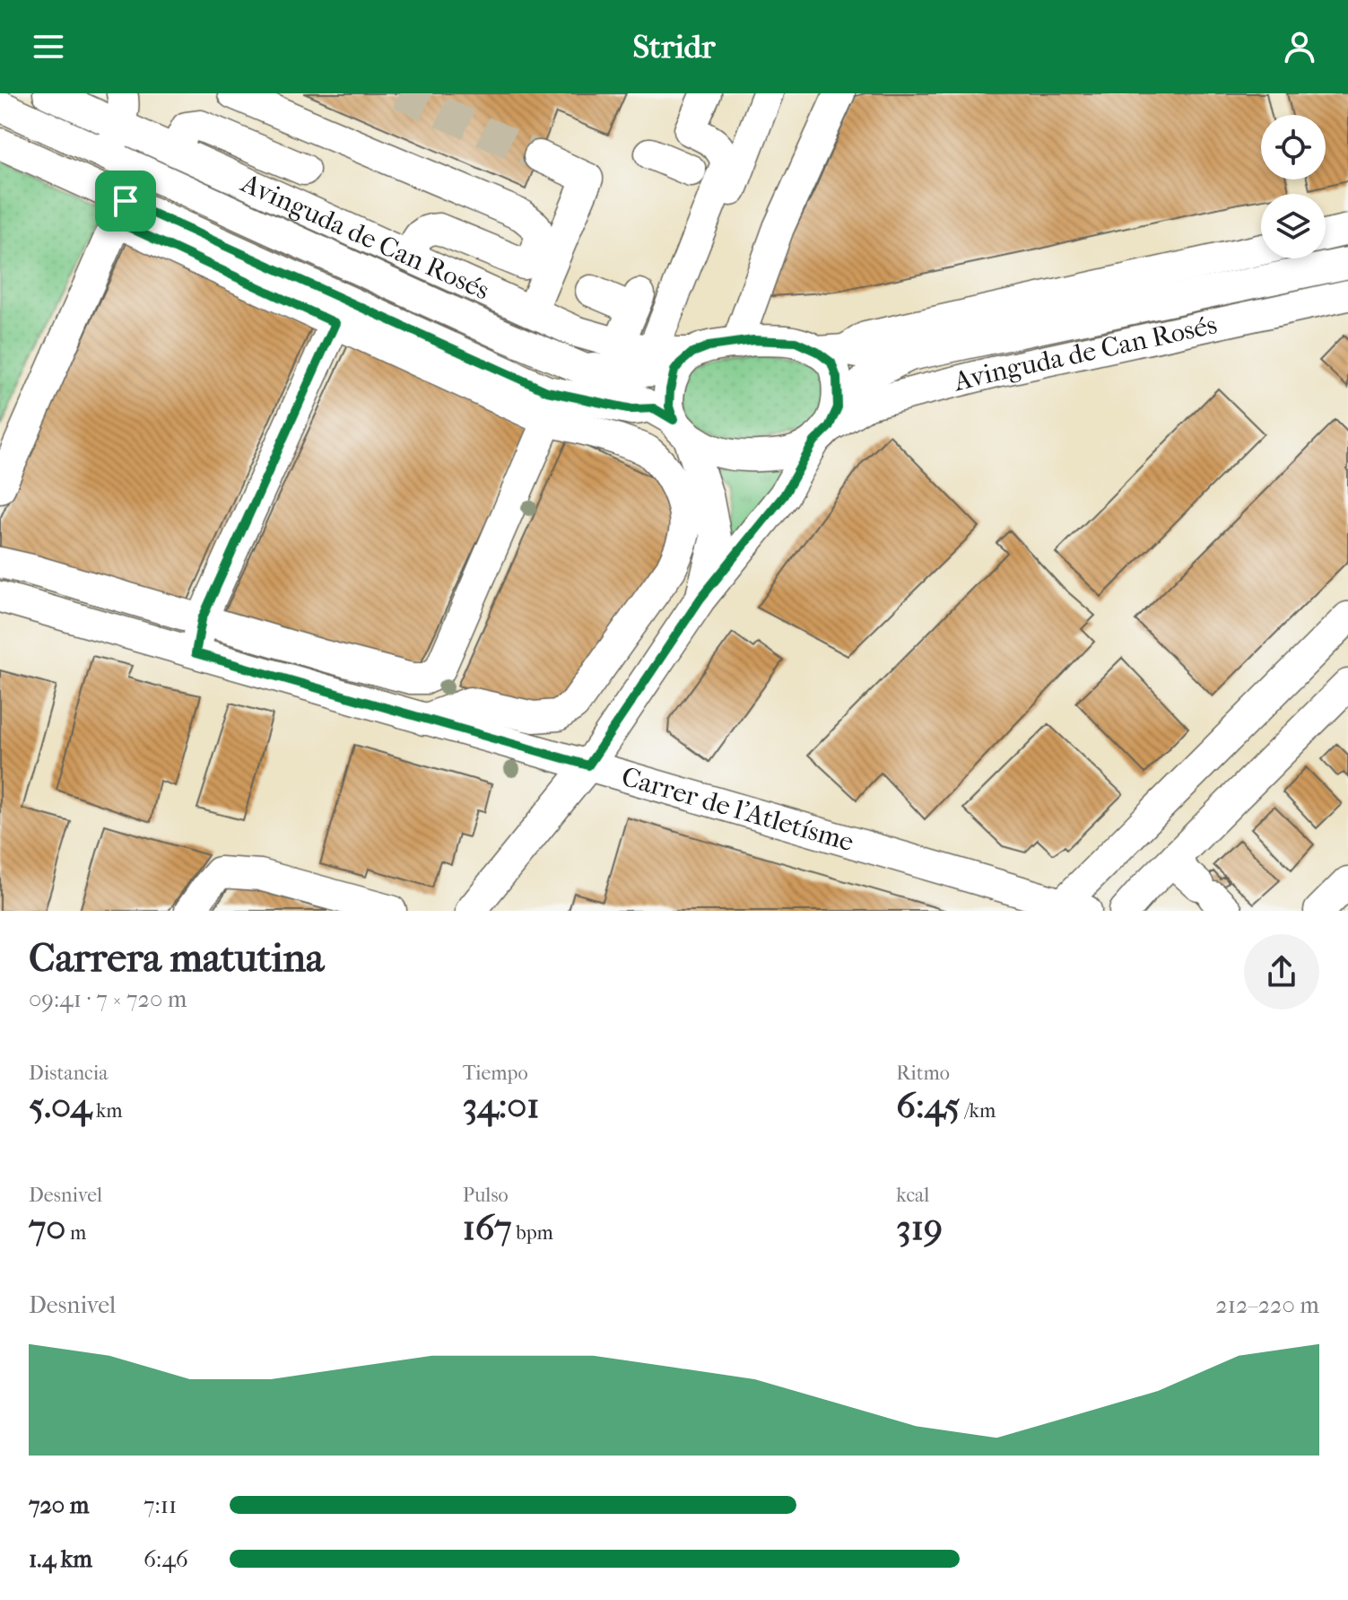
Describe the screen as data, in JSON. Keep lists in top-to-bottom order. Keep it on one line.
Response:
{"streets":{"street":["Avinguda de Can Rosés","Carrer de l'Atletísme"]},"page":{"header":"Stridr","heading":["Carrera matutina","09:41 · 7 × 720 m"],"stats":[["Distancia","5.04 km"],["Tiempo","34:01"],["Ritmo","6:45 /km"],["Desnivel","70 m"],["Pulso","167 bpm"],["kcal","319"]],"chart":["Desnivel","212–220 m"],"list":[{"name":"720 m","note":"7:11"},{"name":"1.4 km","note":"6:46"}]}}
